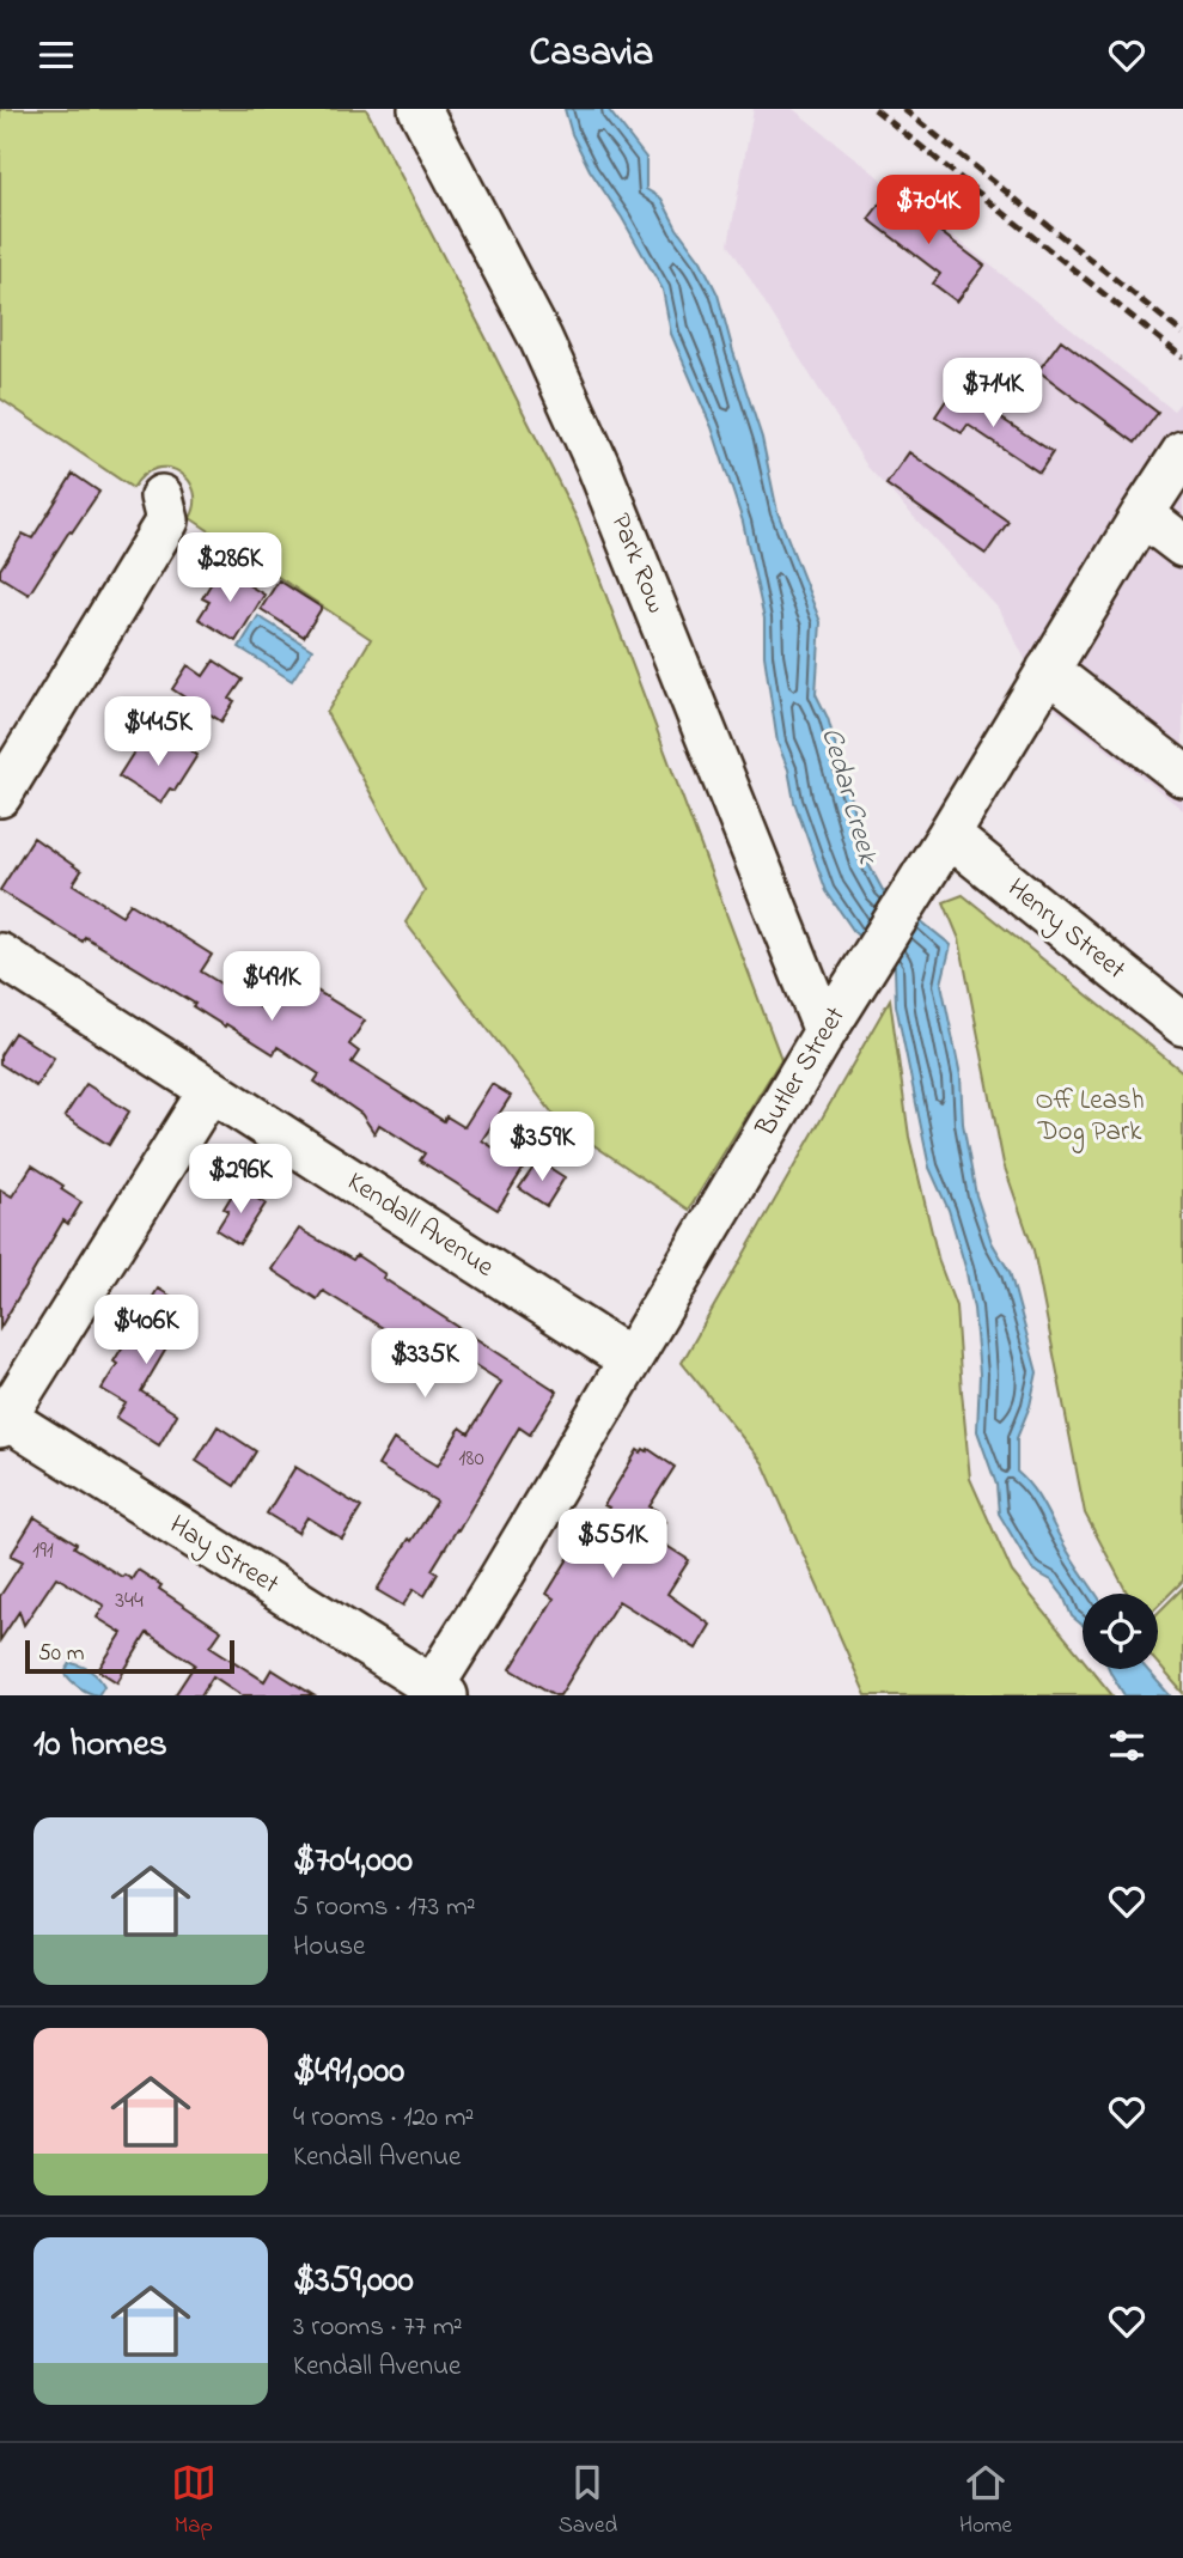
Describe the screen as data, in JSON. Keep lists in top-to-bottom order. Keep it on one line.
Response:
{"streets":{"street":["Park Row","Henry Street","Butler Street","Kendall Avenue","Hay Street"]},"crossings":[["Park Row","Butler Street"],["Henry Street","Butler Street"],["Butler Street","Kendall Avenue"],["Butler Street","Hay Street"]],"water":["Cedar Creek"],"parks":["Off Leash Dog Park"],"house_numbers":["180","191","344"],"scale_bar":"50 m","page":{"header":"Casavia","price":["$704K","$714K","$286K","$445K","$491K","$359K","$296K","$406K","$335K","$551K"],"scale":"50 m","heading":"10 homes","list":[{"name":"$704,000","note":"5 rooms · 173 m² · House"},{"name":"$491,000","note":"4 rooms · 120 m² · Kendall Avenue"},{"name":"$359,000","note":"3 rooms · 77 m² · Kendall Avenue"}],"tabs":["Map","Saved","Home"]}}
